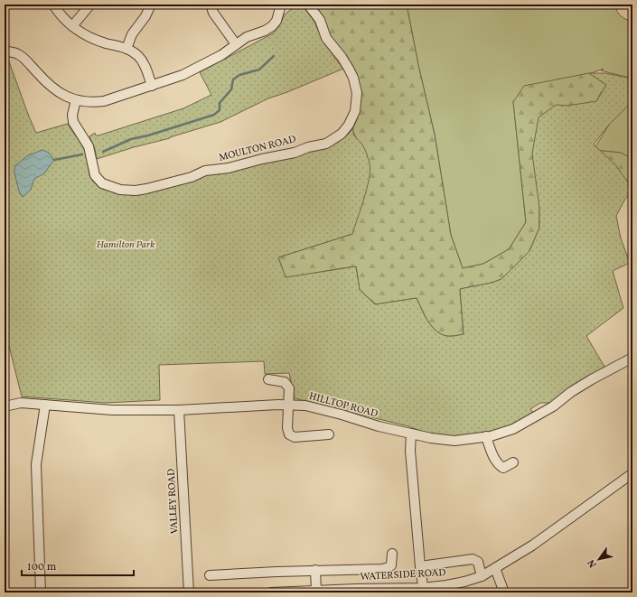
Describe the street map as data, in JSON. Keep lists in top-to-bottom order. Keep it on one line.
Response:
{"streets":{"street":["MOULTON ROAD","HILLTOP ROAD","VALLEY ROAD","WATERSIDE ROAD"]},"crossings":[["HILLTOP ROAD","VALLEY ROAD"]],"parks":["Hamilton Park"],"scale_bar":"100 m","north":"bottom left"}
